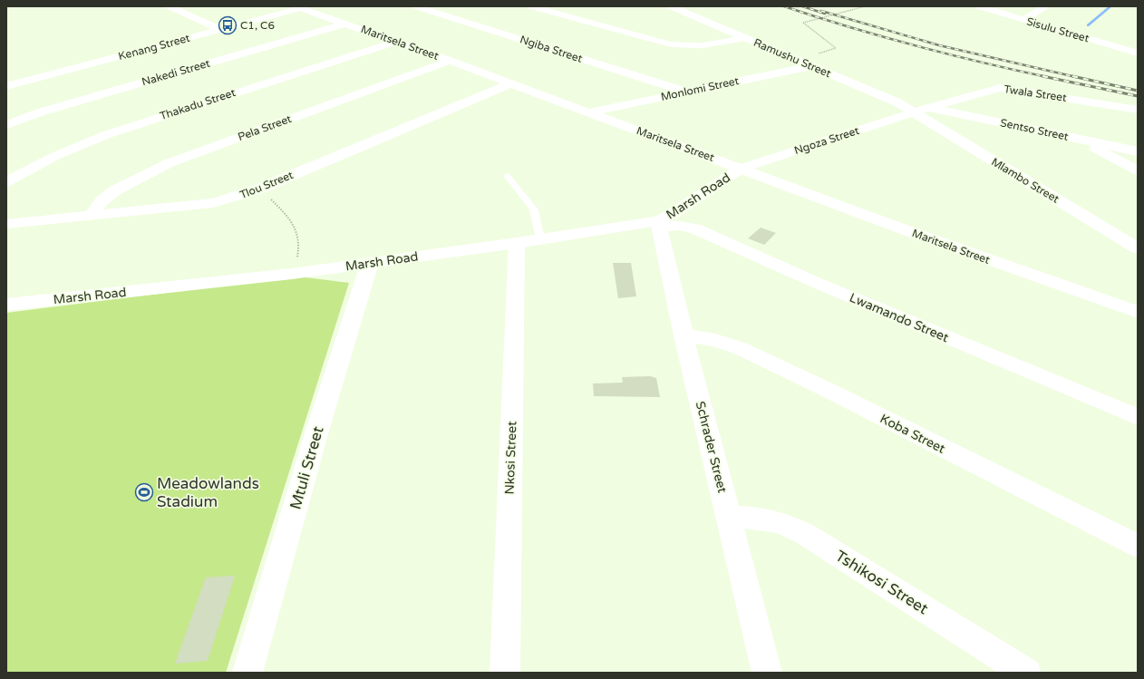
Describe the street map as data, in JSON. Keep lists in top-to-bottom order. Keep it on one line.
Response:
{"streets":{"street":["Sisulu Street","Maritsela Street","Kenang Street","Ngiba Street","Ramushu Street","Nakedi Street","Monlomi Street","Twala Street","Thakadu Street","Pela Street","Sentso Street","Ngoza Street","Mlambo Street","Tlou Street","Marsh Road","Lwamando Street","Koba Street","Schrader Street","Nkosi Street","Mtuli Street","Tshikosi Street"]},"crossings":[["Maritsela Street","Kenang Street"],["Maritsela Street","Nakedi Street"],["Maritsela Street","Monlomi Street"],["Maritsela Street","Thakadu Street"],["Maritsela Street","Pela Street"],["Maritsela Street","Ngoza Street"],["Maritsela Street","Tlou Street"],["Maritsela Street","Marsh Road"],["Ngiba Street","Monlomi Street"],["Ramushu Street","Monlomi Street"],["Ramushu Street","Twala Street"],["Ramushu Street","Ngoza Street"],["Ramushu Street","Mlambo Street"],["Twala Street","Sentso Street"],["Twala Street","Ngoza Street"],["Twala Street","Mlambo Street"],["Pela Street","Tlou Street"],["Ngoza Street","Mlambo Street"],["Ngoza Street","Marsh Road"],["Marsh Road","Lwamando Street"],["Marsh Road","Schrader Street"],["Marsh Road","Nkosi Street"],["Marsh Road","Mtuli Street"],["Lwamando Street","Schrader Street"],["Koba Street","Schrader Street"],["Schrader Street","Tshikosi Street"]],"places":{"bus stop":["C1, C6"],"sports":["Meadowlands Stadium"]}}
